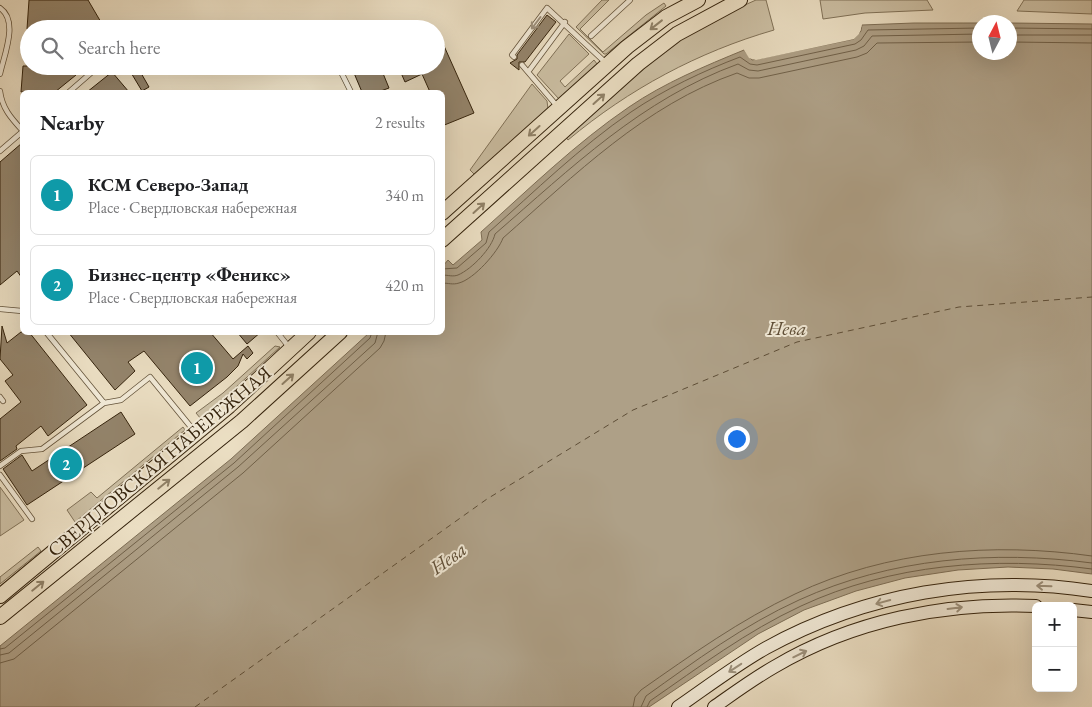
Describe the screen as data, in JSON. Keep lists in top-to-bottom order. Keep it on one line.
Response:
{"streets":{"main road":["СВЕРДЛОВСКАЯ НАБЕРЕЖНАЯ"]},"water":["Нева"],"north":"top","page":{"search":"Search here","heading":["Nearby","2 results"],"list":[{"mark":"1","name":"КСМ Северо-Запад","note":"Place · Свердловская набережная","value":"340 m"},{"mark":"2","name":"Бизнес-центр «Феникс»","note":"Place · Свердловская набережная","value":"420 m"}],"pins":["1","2"],"map_buttons":["+","−"]}}
